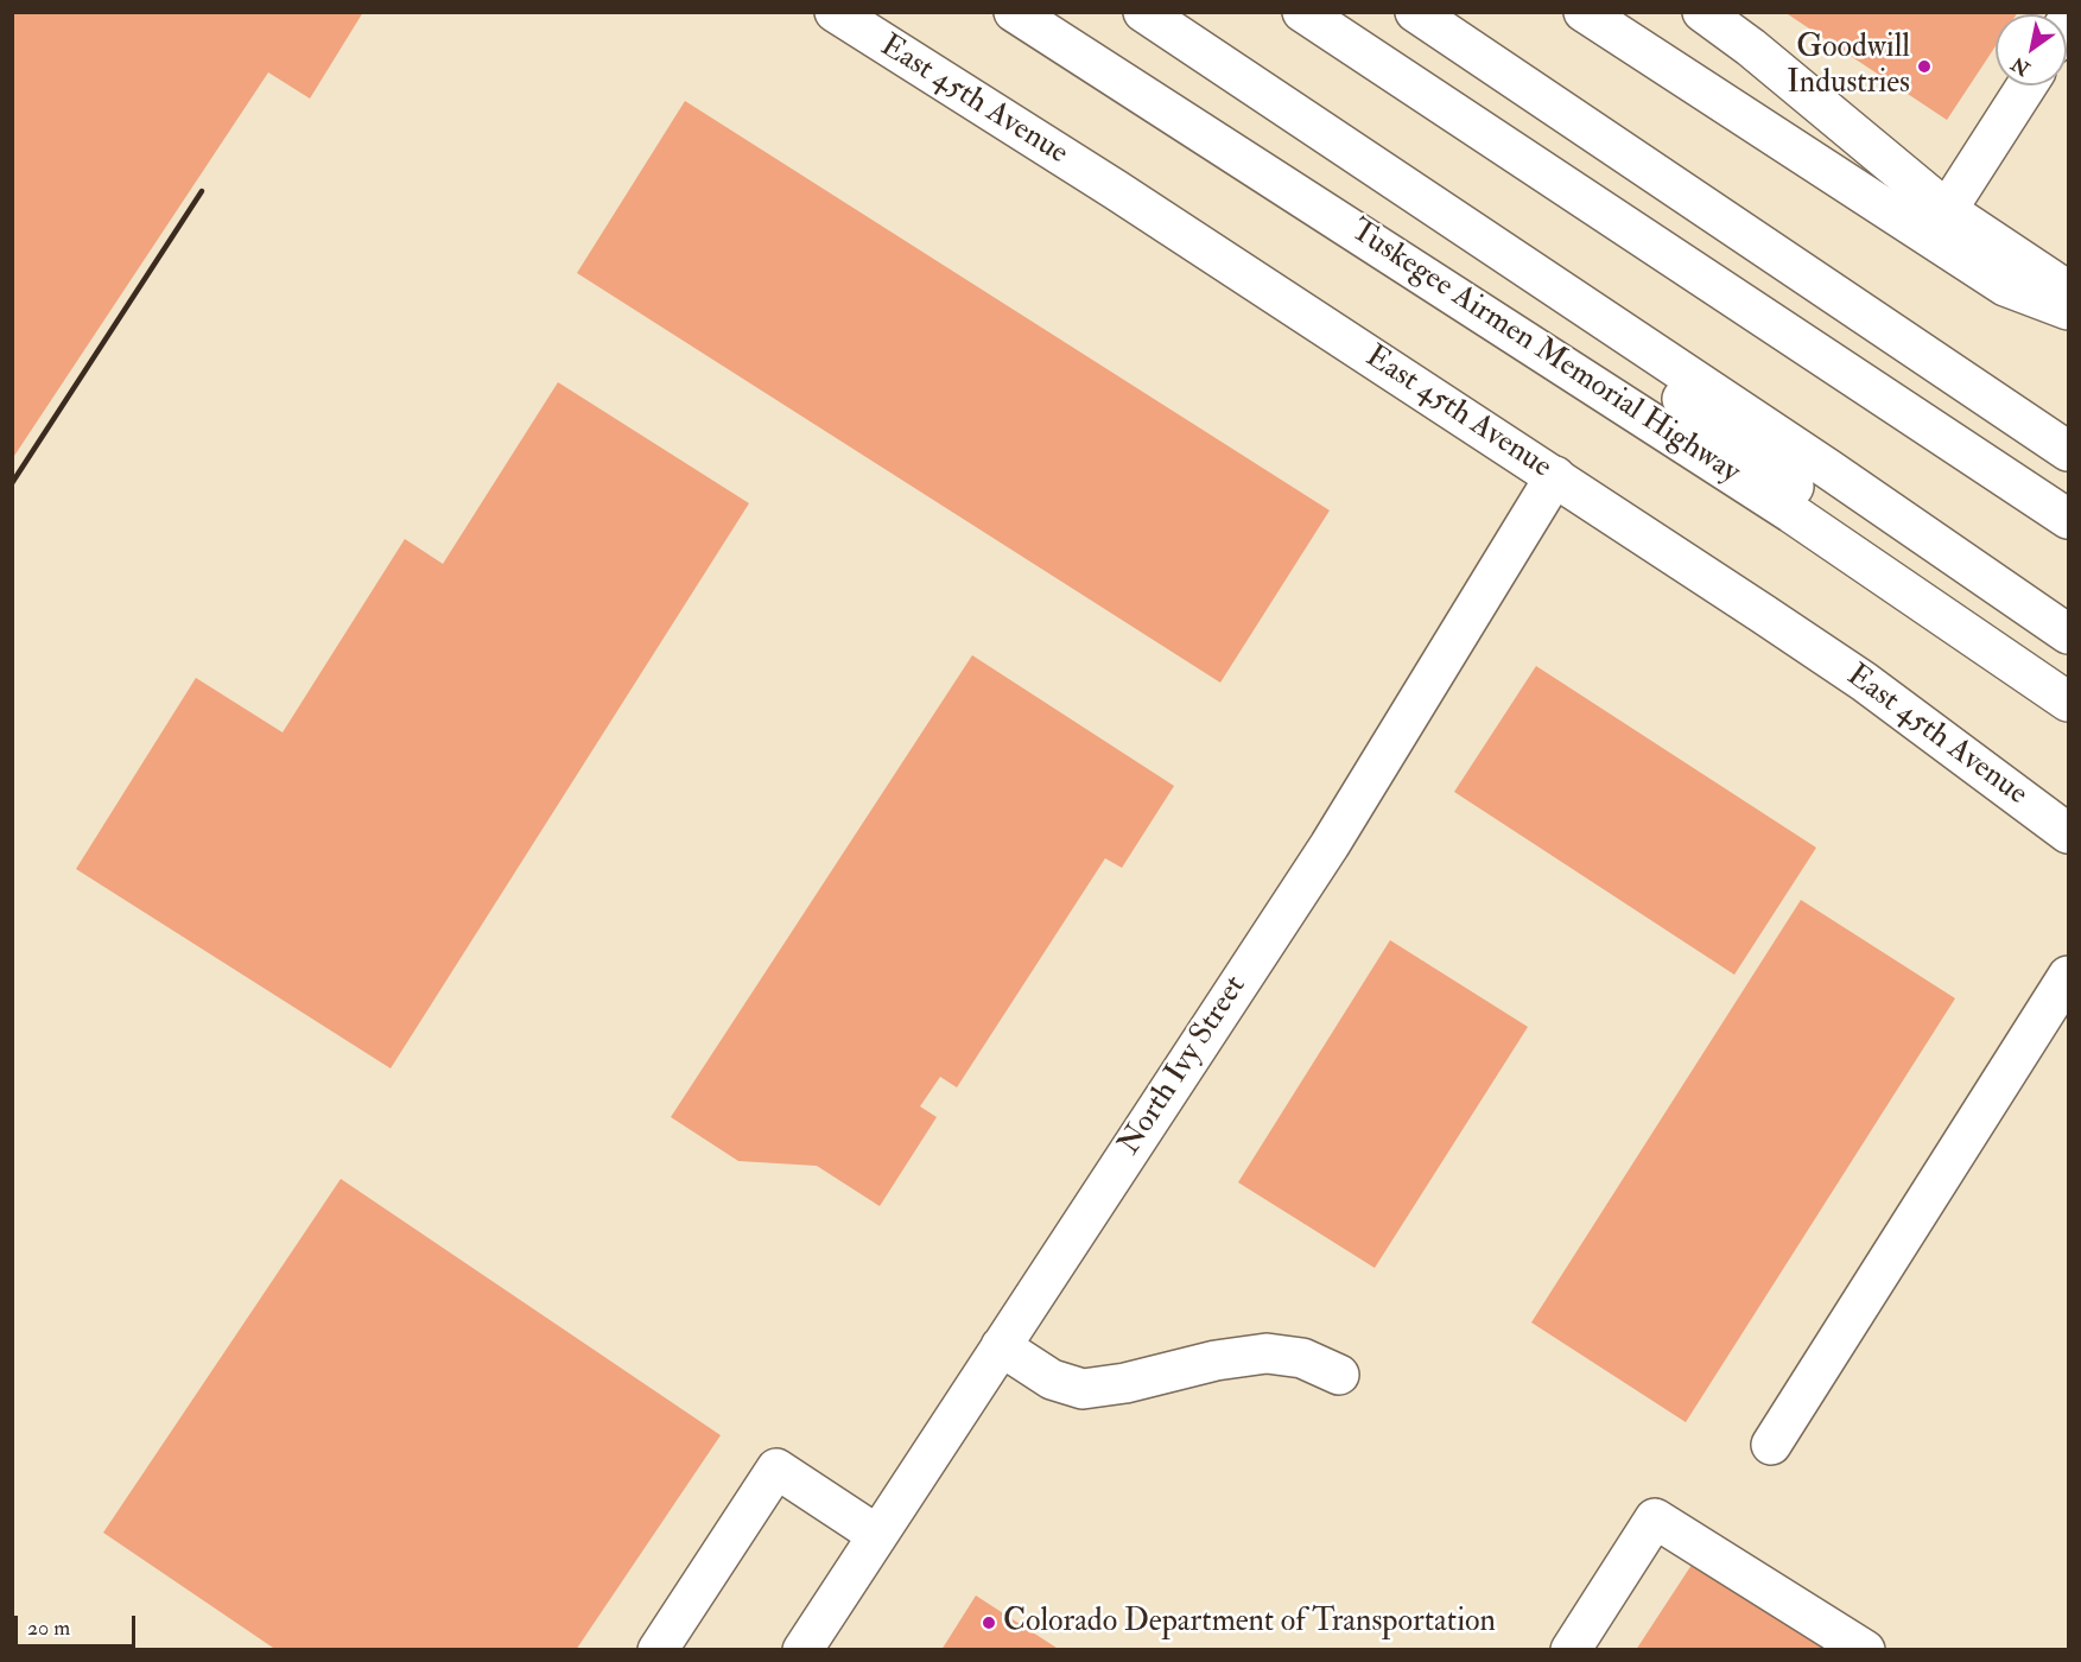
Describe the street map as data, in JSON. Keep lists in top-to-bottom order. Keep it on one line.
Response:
{"streets":{"main road":["East 45th Avenue","Tuskegee Airmen Memorial Highway","North Ivy Street"]},"crossings":[["East 45th Avenue","North Ivy Street"]],"places":["Goodwill Industries","Colorado Department of Transportation"],"scale_bar":"20 m","north":"bottom left"}
